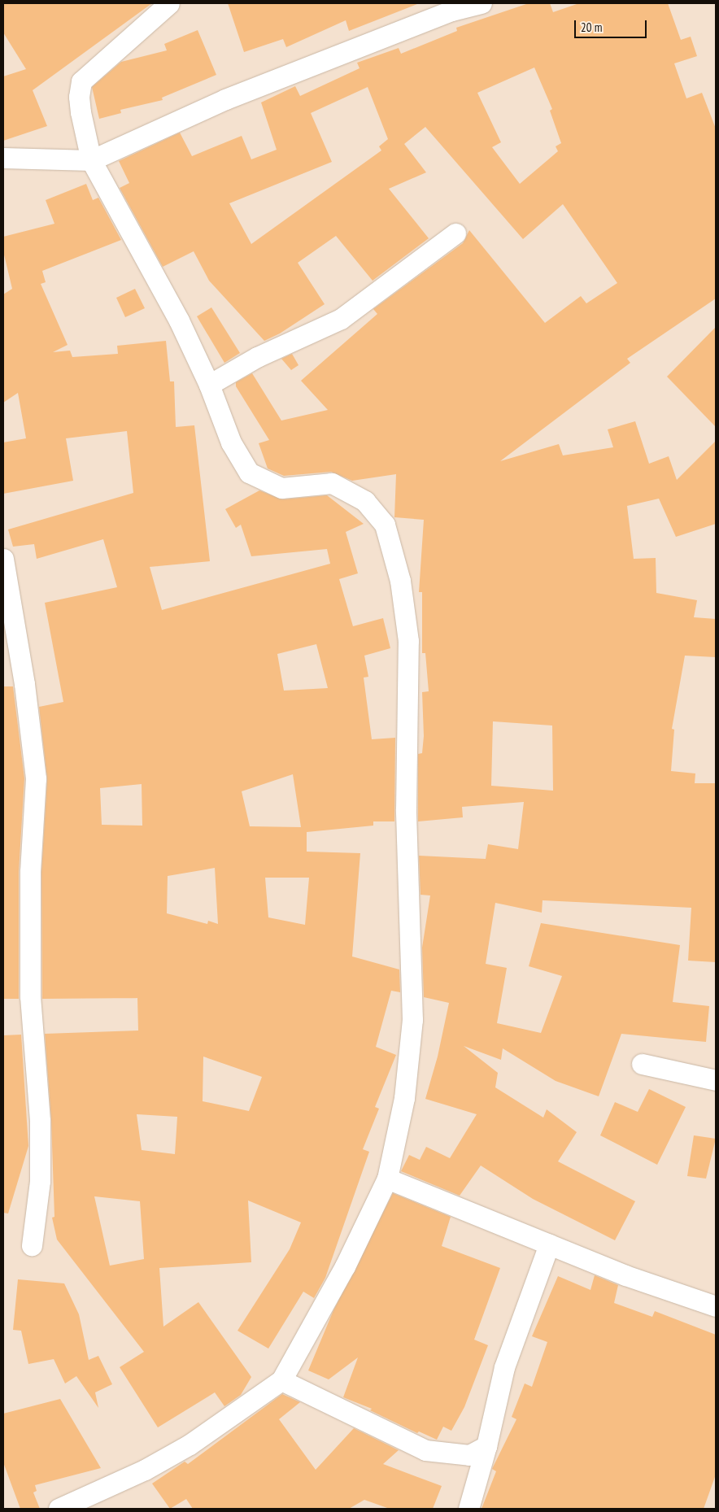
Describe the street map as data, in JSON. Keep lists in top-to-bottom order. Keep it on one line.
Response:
{"scale_bar":"20 m"}
